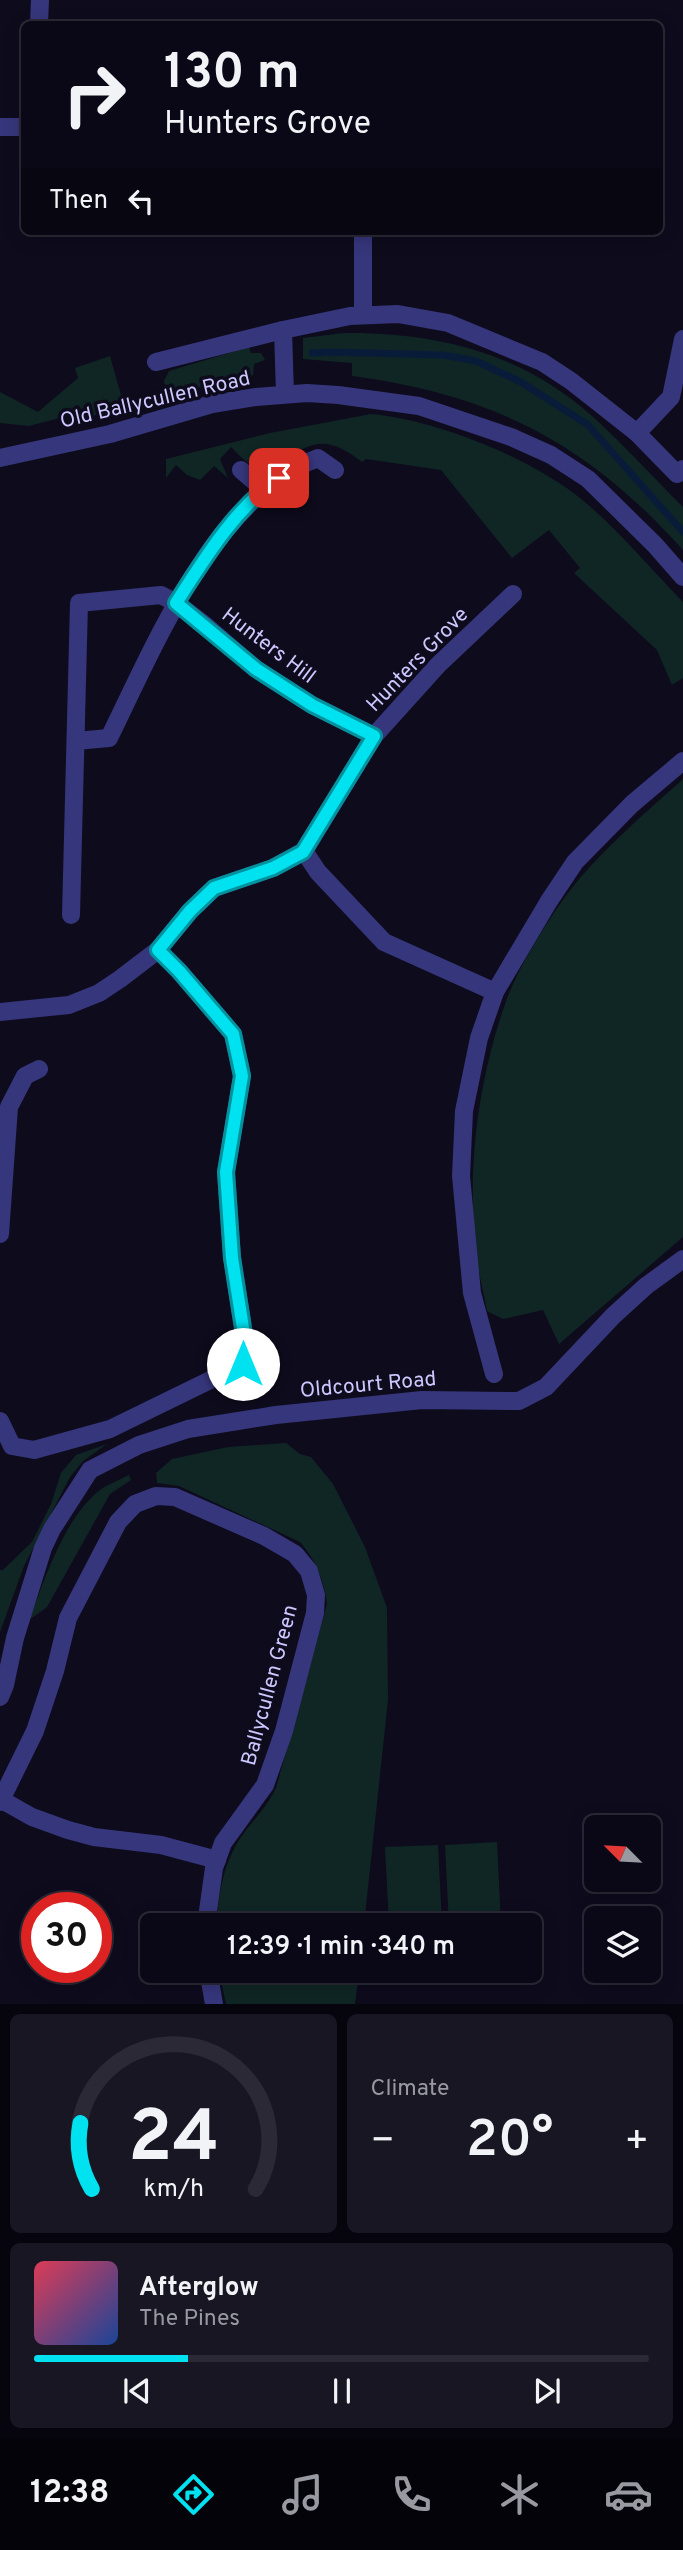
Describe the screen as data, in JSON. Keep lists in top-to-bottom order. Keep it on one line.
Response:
{"streets":{"street":["Old Ballycullen Road","Hunters Hill","Hunters Grove","Oldcourt Road","Ballycullen Green"]},"crossings":[["Hunters Hill","Hunters Grove"]],"north":"top left","page":{"turn":["130 m","Hunters Grove"],"then":"Then","limit":"30","trip":"12:39 · 1 min · 340 m","tile":"Climate","heat":["−","20°","+"],"song":["Afterglow","The Pines"],"tabs":"12:38","gauge":["24","km/h"]}}
